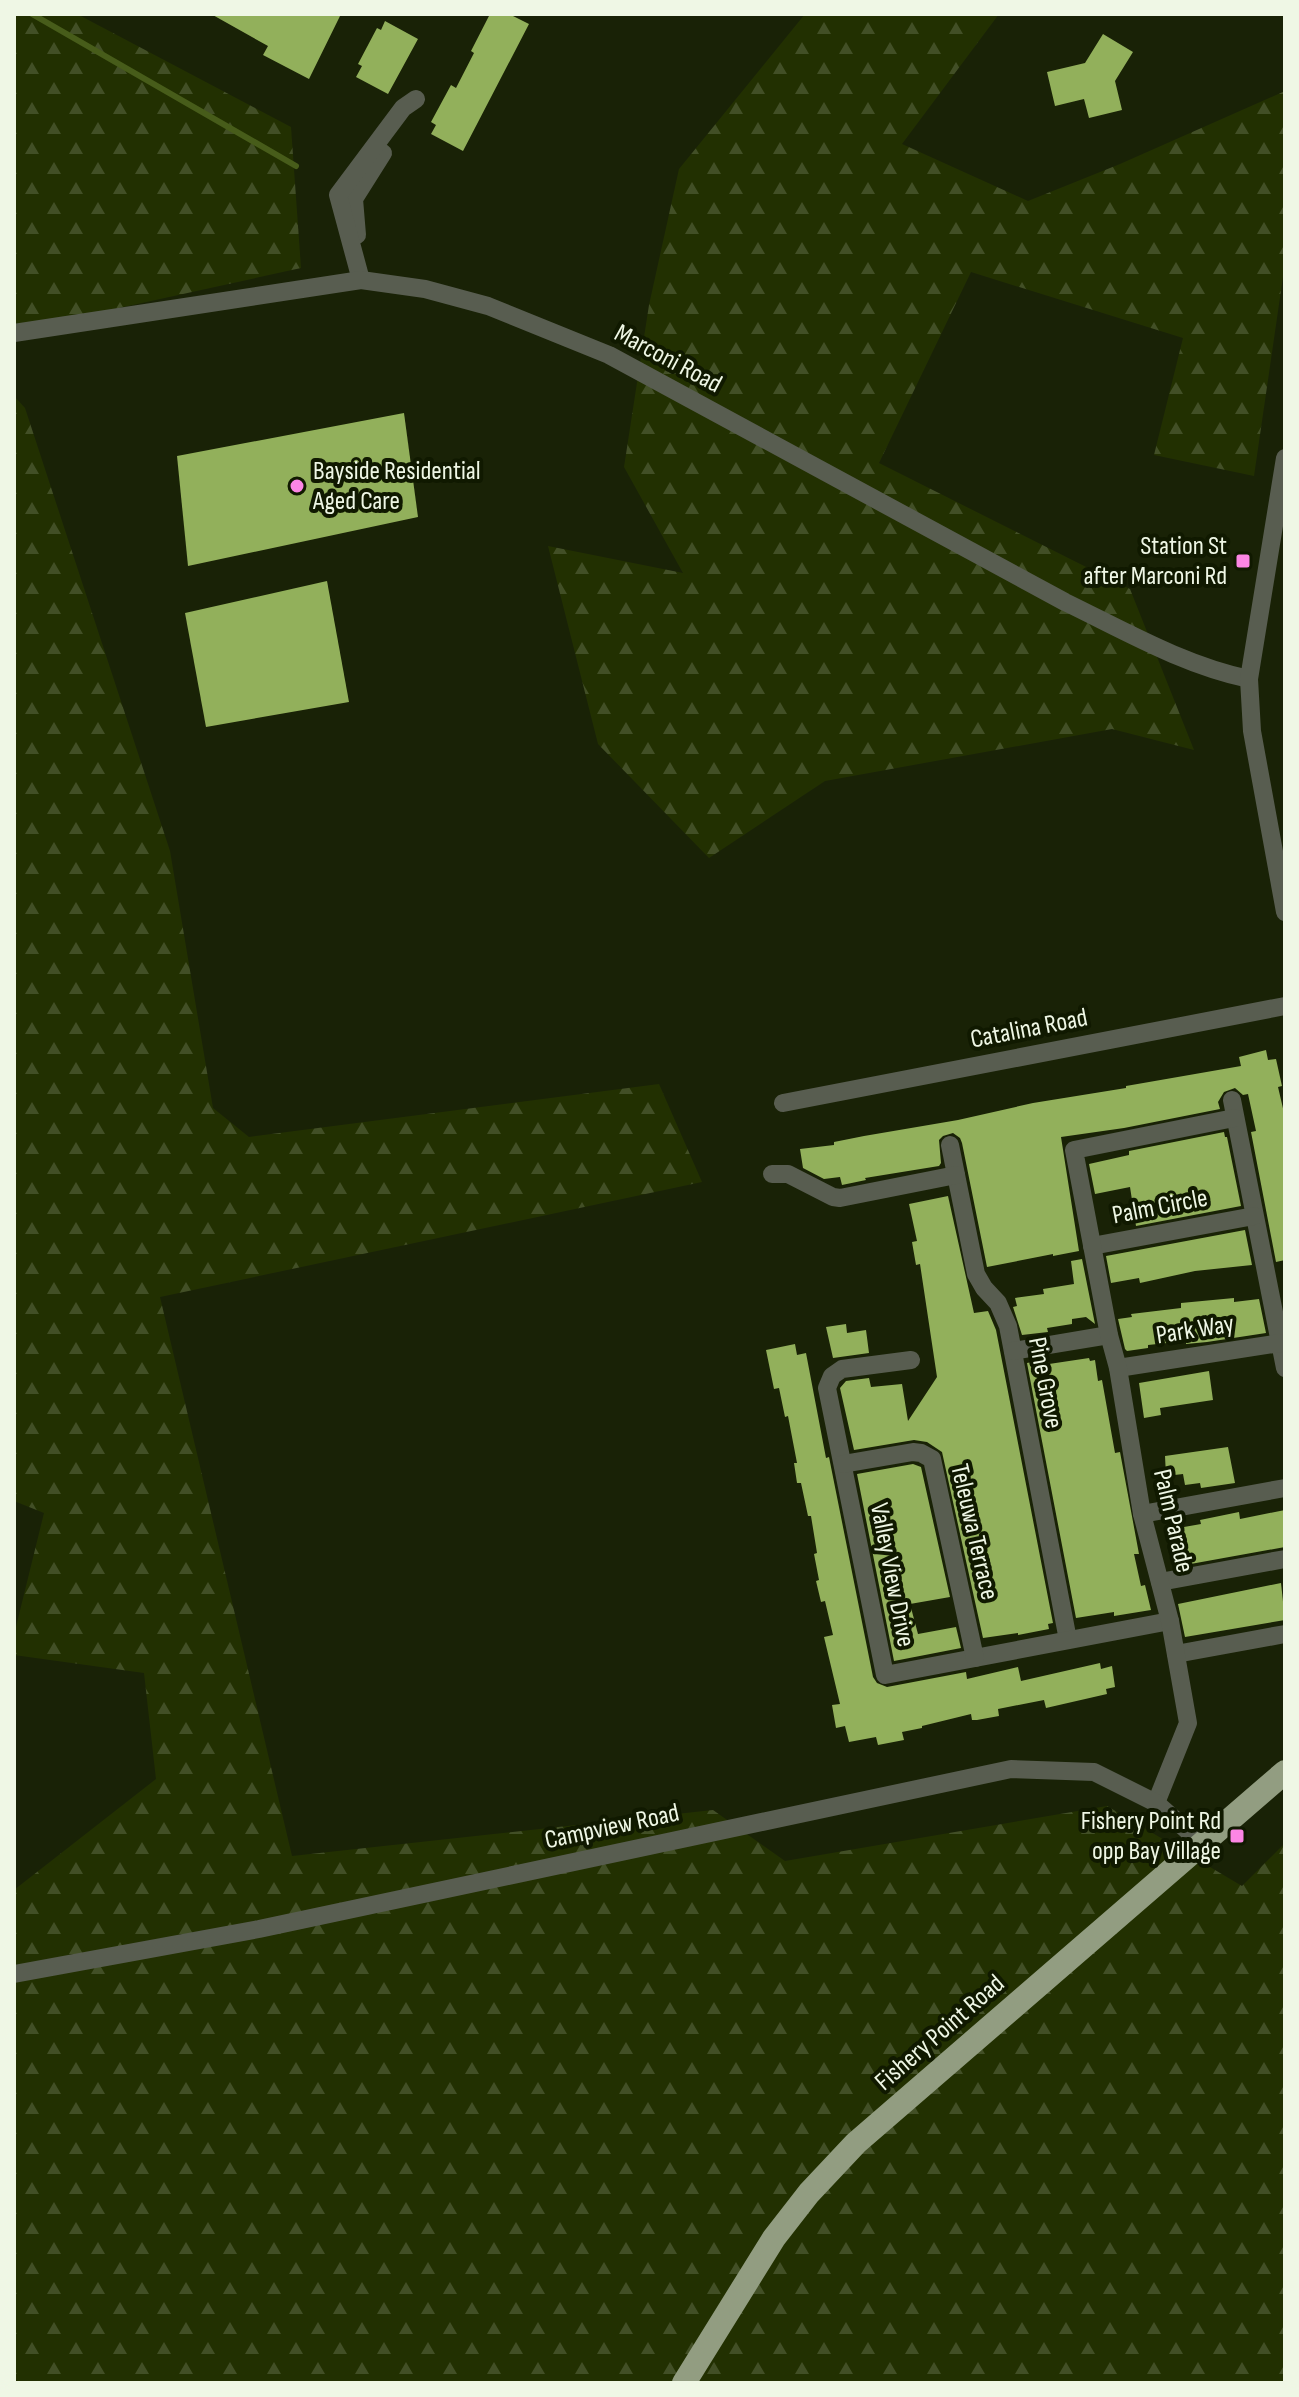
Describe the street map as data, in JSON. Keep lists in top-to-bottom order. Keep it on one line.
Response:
{"streets":{"main road":["Fishery Point Road"],"street":["Marconi Road","Catalina Road","Palm Circle","Park Way","Pine Grove","Palm Parade","Teleuwa Terrace","Valley View Drive","Campview Road"]},"crossings":[["Palm Circle","Palm Parade"],["Park Way","Palm Parade"],["Pine Grove","Valley View Drive"],["Palm Parade","Valley View Drive"],["Palm Parade","Campview Road"],["Teleuwa Terrace","Valley View Drive"],["Campview Road","Fishery Point Road"]],"places":{"other":["Bayside Residential Aged Care"],"transit":["Station St after Marconi Rd","Fishery Point Rd opp Bay Village"]}}
